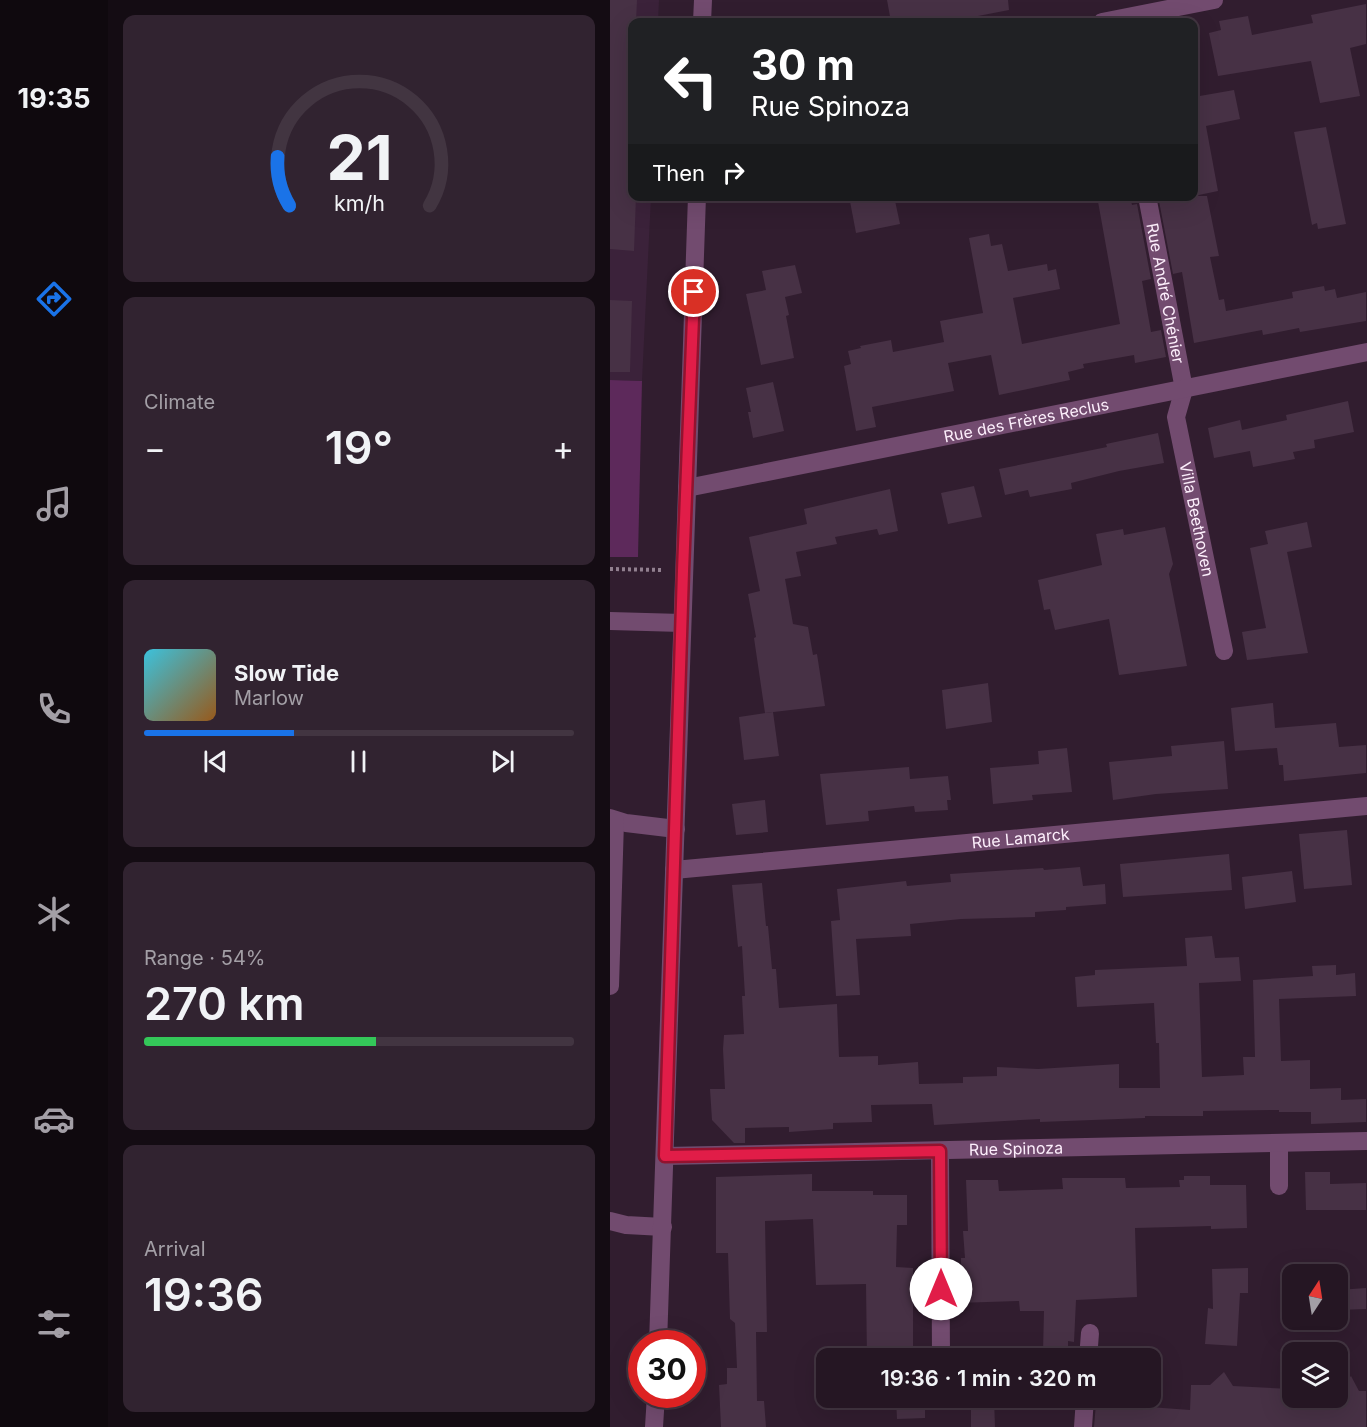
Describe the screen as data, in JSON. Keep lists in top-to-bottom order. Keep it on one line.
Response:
{"streets":{"street":["Rue André Chénier","Rue des Frères Reclus","Villa Beethoven","Rue Lamarck","Rue Spinoza"]},"crossings":[["Rue André Chénier","Rue des Frères Reclus"],["Rue André Chénier","Villa Beethoven"],["Rue des Frères Reclus","Villa Beethoven"]],"north":"top","page":{"tabs":"19:35","turn":["30 m","Rue Spinoza"],"then":"Then","tile":["Climate",["Range · 54%","270 km"],["Arrival","19:36"]],"heat":["−","19°","+"],"song":["Slow Tide","Marlow"],"limit":"30","trip":"19:36 · 1 min · 320 m","gauge":["21","km/h"]}}
